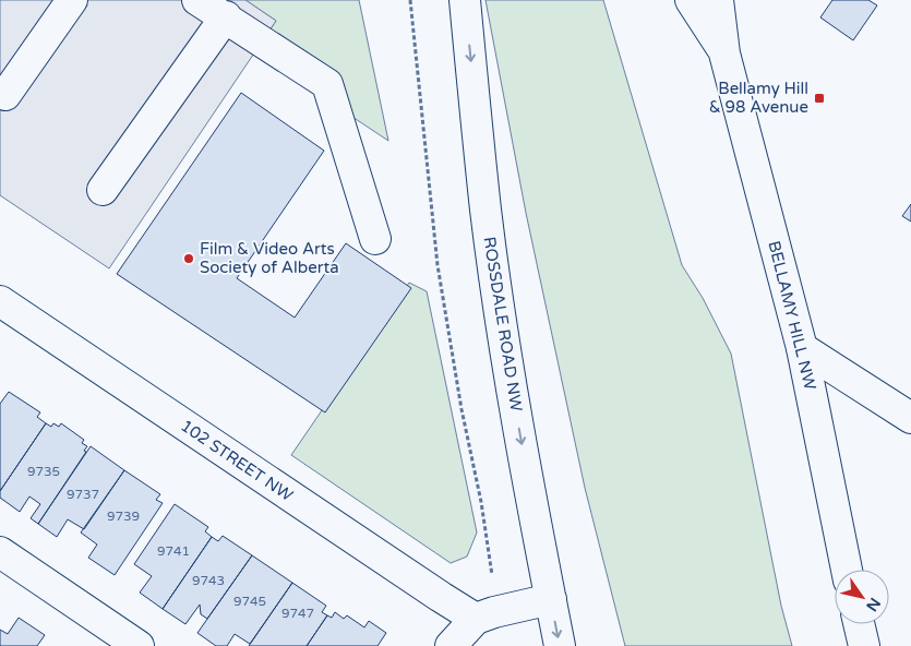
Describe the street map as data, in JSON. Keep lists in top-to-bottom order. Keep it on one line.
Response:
{"streets":{"street":["BELLAMY HILL NW","ROSSDALE ROAD NW","102 STREET NW"]},"one_way":["ROSSDALE ROAD NW"],"places":{"transit":["Bellamy Hill & 98 Avenue"],"other":["Film & Video Arts Society of Alberta"]},"house_numbers":["9735","9737","9739","9741","9743","9745","9747"],"north":"bottom right"}
